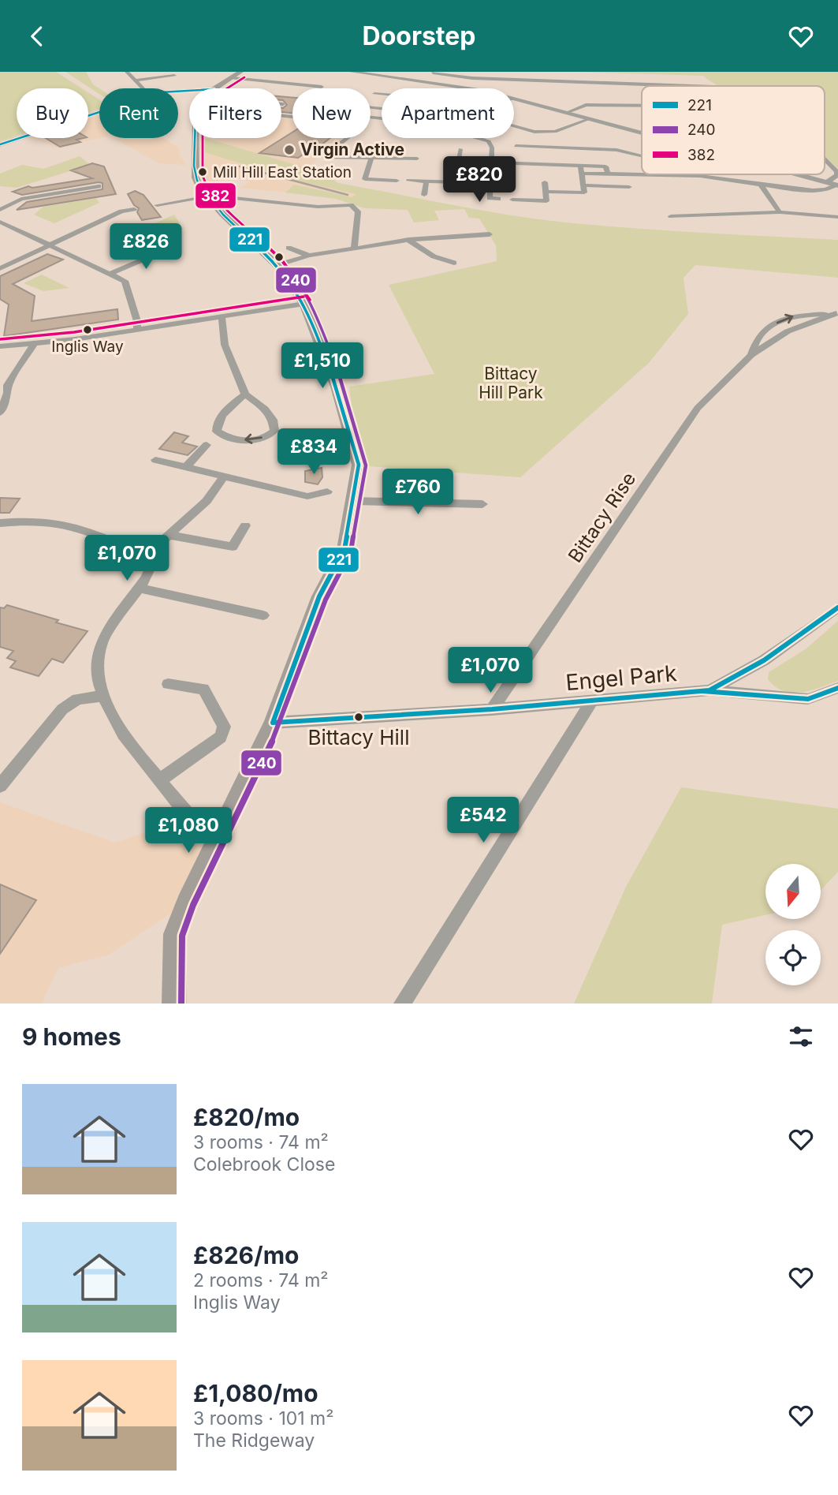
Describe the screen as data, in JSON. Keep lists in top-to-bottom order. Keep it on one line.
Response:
{"streets":{"street":["Bittacy Rise","Engel Park"]},"crossings":[["Bittacy Rise","Engel Park"]],"parks":["Bittacy Hill Park"],"places":["Virgin Active","Mill Hill East Station","Inglis Way","Bittacy Hill"],"lines":["transit line 240","transit line 382","transit line 221"],"legend":["221","240","382"],"north":"bottom","page":{"header":"Doorstep","chip":["Buy","Rent","Filters","New","Apartment"],"price":["£820","£826","£1,510","£834","£760","£1,070","£1,070","£542","£1,080"],"heading":"9 homes","list":[{"name":"£820/mo","note":"3 rooms · 74 m² · Colebrook Close"},{"name":"£826/mo","note":"2 rooms · 74 m² · Inglis Way"},{"name":"£1,080/mo","note":"3 rooms · 101 m² · The Ridgeway"}]}}
